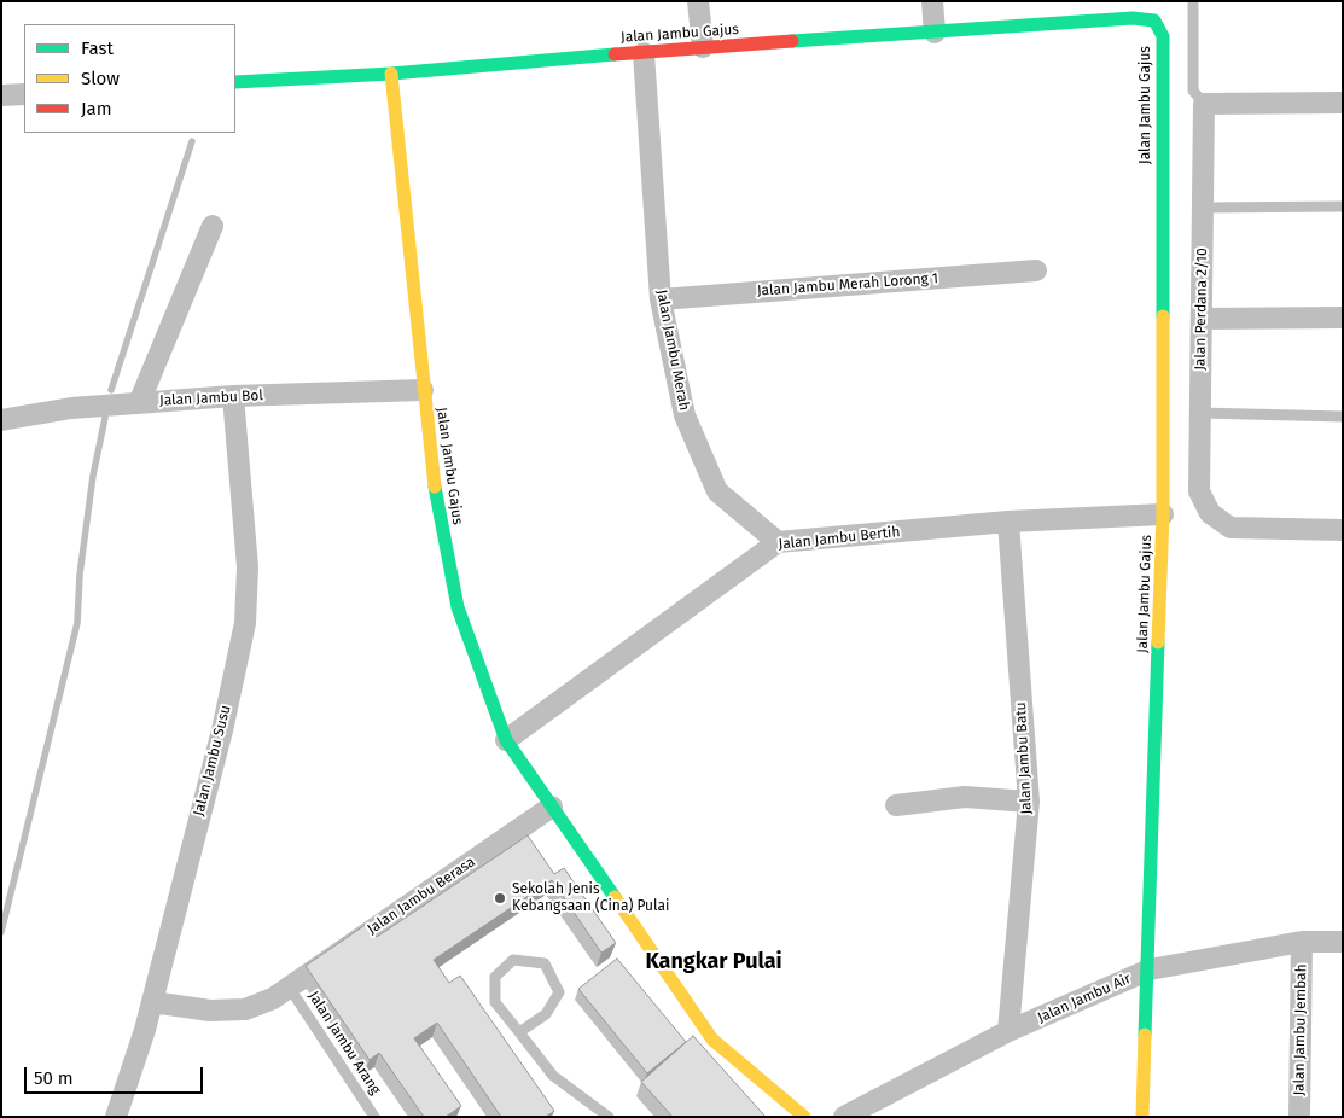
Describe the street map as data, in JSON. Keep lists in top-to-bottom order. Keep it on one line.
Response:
{"streets":{"street":["Jalan Jambu Gajus","Jalan Jambu Merah Lorong 1","Jalan Perdana 2/10","Jalan Jambu Merah","Jalan Jambu Bol","Jalan Jambu Bertih","Jalan Jambu Batu","Jalan Jambu Susu","Jalan Jambu Berasa","Jalan Jambu Air","Jalan Jambu Jembah"],"lane":["Jalan Jambu Arang"]},"crossings":[["Jalan Jambu Gajus","Jalan Jambu Merah"],["Jalan Jambu Gajus","Jalan Jambu Bol"],["Jalan Jambu Gajus","Jalan Jambu Bertih"],["Jalan Jambu Gajus","Jalan Jambu Berasa"],["Jalan Jambu Gajus","Jalan Jambu Air"],["Jalan Jambu Merah Lorong 1","Jalan Jambu Merah"],["Jalan Jambu Merah","Jalan Jambu Bertih"],["Jalan Jambu Bol","Jalan Jambu Susu"],["Jalan Jambu Bertih","Jalan Jambu Batu"],["Jalan Jambu Batu","Jalan Jambu Air"],["Jalan Jambu Susu","Jalan Jambu Berasa"],["Jalan Jambu Berasa","Jalan Jambu Arang"],["Jalan Jambu Air","Jalan Jambu Jembah"]],"districts":["Kangkar Pulai"],"places":["Sekolah Jenis Kebangsaan (Cina) Pulai"],"legend":["Fast","Slow","Jam"],"scale_bar":"50 m"}
